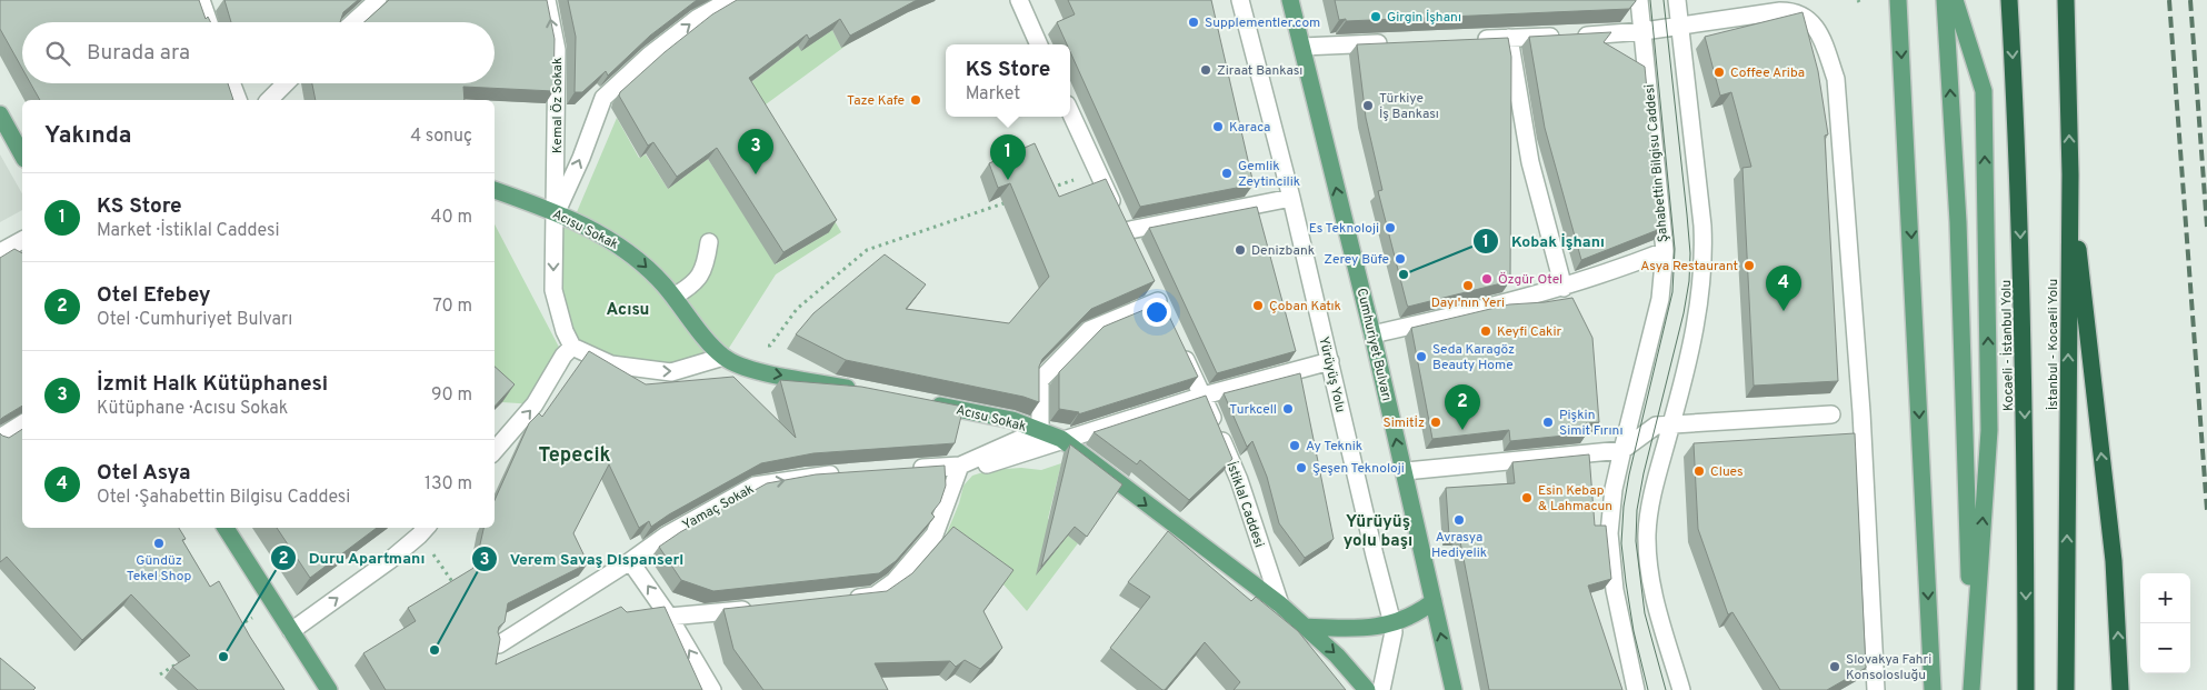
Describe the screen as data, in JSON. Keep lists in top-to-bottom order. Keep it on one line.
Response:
{"streets":{"highway":["İstanbul - Kocaeli Yolu","Kocaeli - İstanbul Yolu"],"main road":["Acısu Sokak","Cumhuriyet Bulvarı"],"street":["Kemal Öz Sokak","Şahabettin Bilgisu Caddesi","Yürüyüş Yolu","İstiklal Caddesi","Yamaç Sokak"]},"crossings":[["Kemal Öz Sokak","Acısu Sokak"],["Acısu Sokak","İstiklal Caddesi"]],"one_way":["Acısu Sokak","Cumhuriyet Bulvarı"],"districts":["Acısu","Tepecik","Yürüyüş yolu başı"],"places":["Girgin İşhanı","Supplementler.com","Ziraat Bankası","Coffee Ariba","Taze Kafe","Türkiye İş Bankası","Karaca","Gemlik Zeytincilik","Es Teknoloji","Denizbank","Zerey Büfe","Asya Restaurant","Kobak İşhanı","Özgür Otel","Dayı'nın Yeri","Çoban Katık","Keyfi Cakir","Seda Karagöz Beauty Home","Turkcell","Simitİz","Pişkin Simit Fırını","Ay Teknik","Şeşen Teknoloji","Clues","Esin Kebap & Lahmacun","Avrasya Hediyelik","Gündüz Tekel Shop","Verem Savaş Dispanseri","Duru Apartmanı","Slovakya Fahri Konsolosluğu"],"page":{"search":"Burada ara","popup":["KS Store","Market"],"heading":["Yakında","4 sonuç"],"pins":["3","1","4","2"],"list":[{"mark":"1","name":"KS Store","note":"Market · İstiklal Caddesi","value":"40 m"},{"mark":"2","name":"Otel Efebey","note":"Otel · Cumhuriyet Bulvarı","value":"70 m"},{"mark":"3","name":"İzmit Halk Kütüphanesi","note":"Kütüphane · Acısu Sokak","value":"90 m"},{"mark":"4","name":"Otel Asya","note":"Otel · Şahabettin Bilgisu Caddesi","value":"130 m"}],"map_buttons":["+","−"]}}
